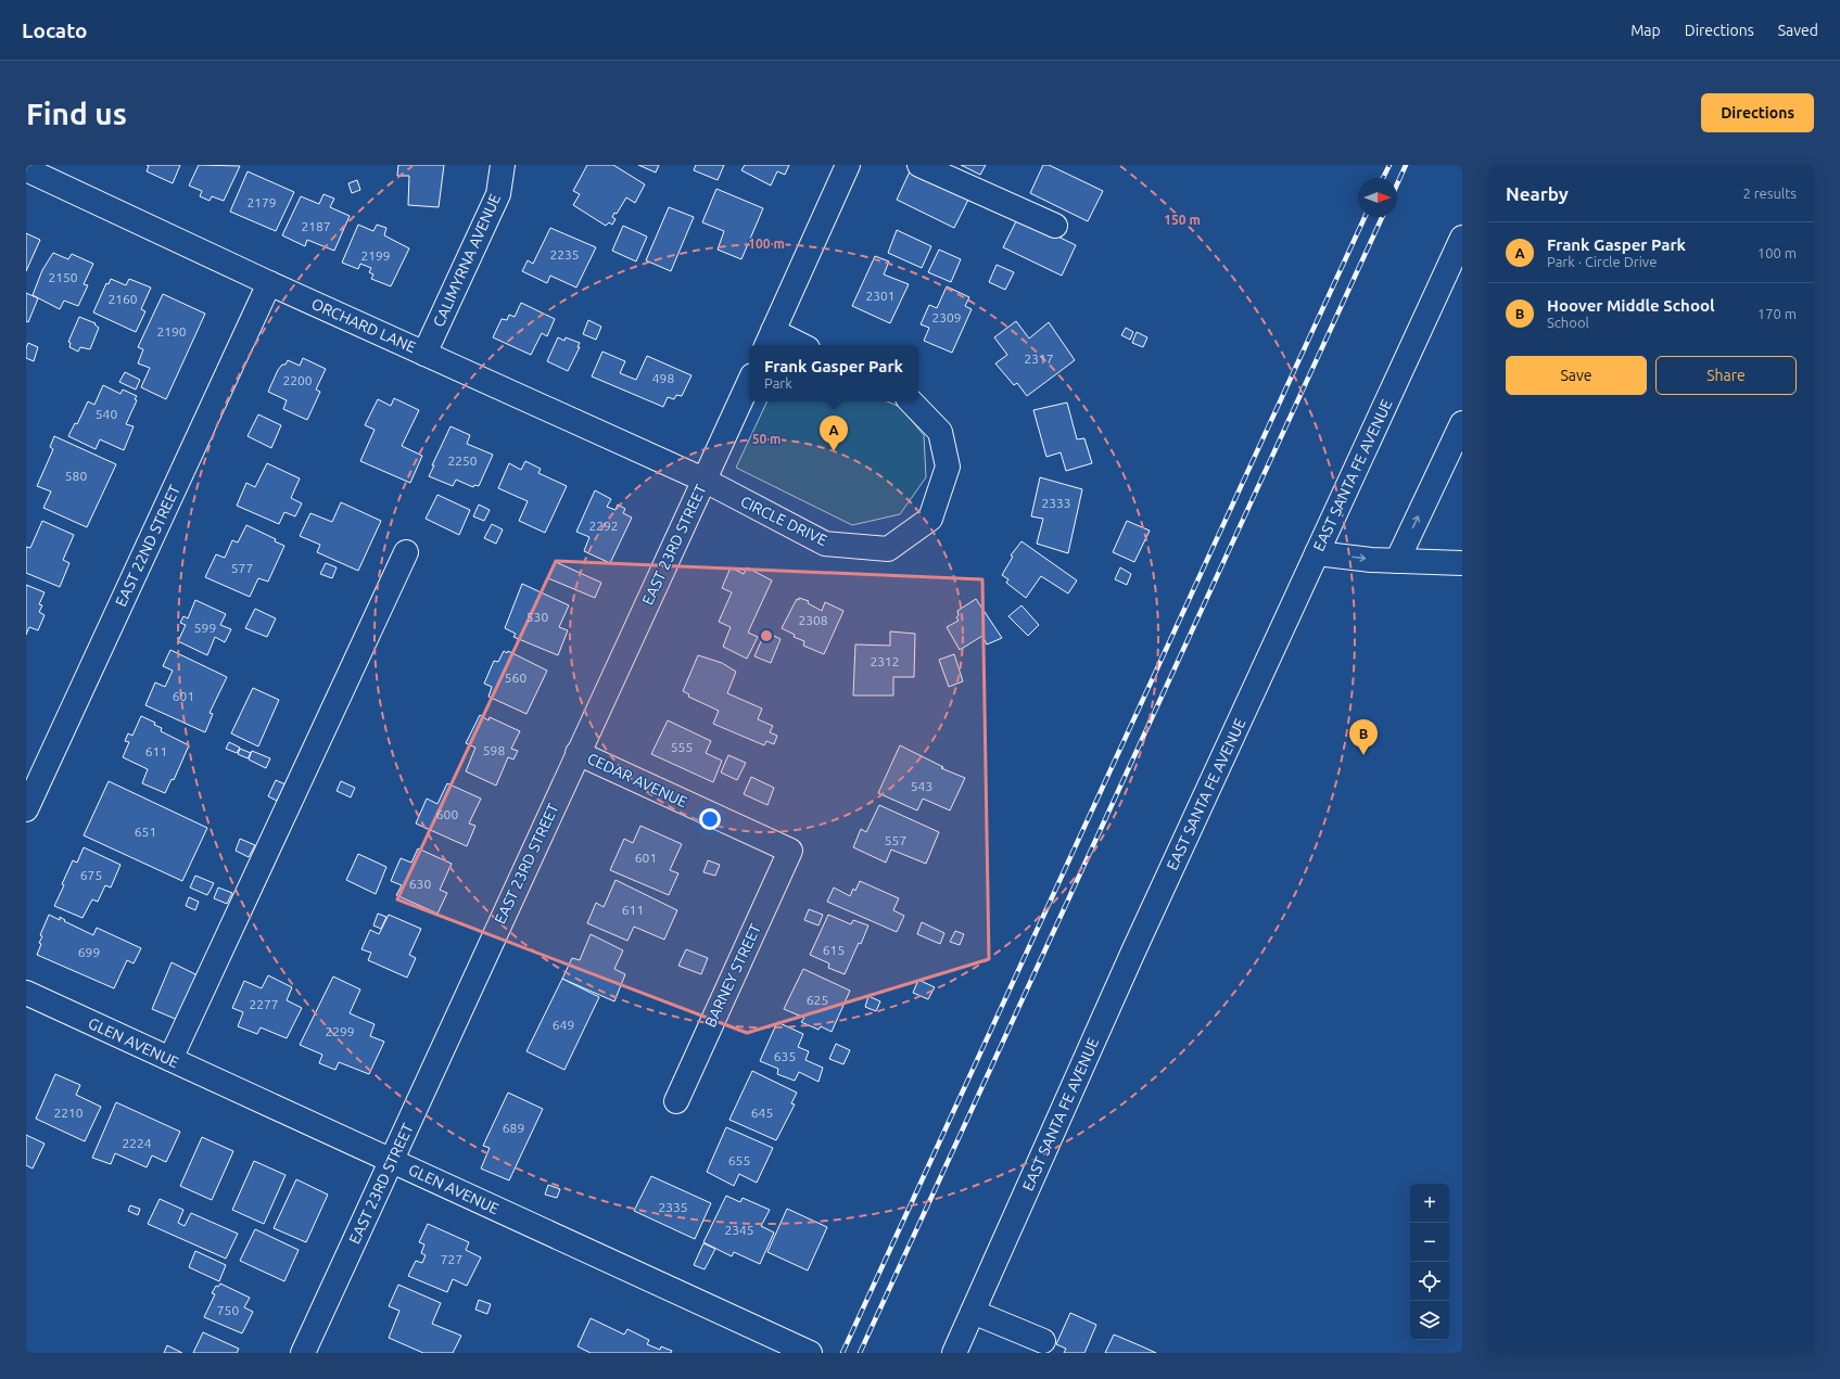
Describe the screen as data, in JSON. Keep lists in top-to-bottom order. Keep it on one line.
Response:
{"streets":{"street":["CALIMYRNA AVENUE","ORCHARD LANE","EAST SANTA FE AVENUE","CIRCLE DRIVE","EAST 23RD STREET","EAST 22ND STREET","CEDAR AVENUE","BARNEY STREET","GLEN AVENUE"]},"crossings":[["CALIMYRNA AVENUE","ORCHARD LANE"],["ORCHARD LANE","CIRCLE DRIVE"],["ORCHARD LANE","EAST 23RD STREET"],["ORCHARD LANE","EAST 22ND STREET"],["CIRCLE DRIVE","EAST 23RD STREET"],["EAST 23RD STREET","CEDAR AVENUE"],["EAST 23RD STREET","GLEN AVENUE"],["CEDAR AVENUE","BARNEY STREET"]],"house_numbers":["2179","2187","2235","2199","2150","2301","2160","2309","2190","2317","498","2200","540","2250","580","2333","2292","577","530","2308","599","2312","560","601","555","598","611","543","600","651","557","601","675","630","611","615","699","625","2277","649","2299","635","2210","645","689","2224","655","2335","2345","727","750"],"north":"right","page":{"header":"Locato","nav":["Map","Directions","Saved"],"buttons":["Directions",["Save","Share"]],"title":"Find us","heading":["Nearby","2 results"],"list":[{"mark":"A","name":"Frank Gasper Park","note":"Park · Circle Drive","value":"100 m"},{"mark":"B","name":"Hoover Middle School","note":"School","value":"170 m"}],"popup":["Frank Gasper Park","Park"],"pins":["A","B"],"map_buttons":["+","−"]},"rings":["150 m","100 m","50 m"]}
